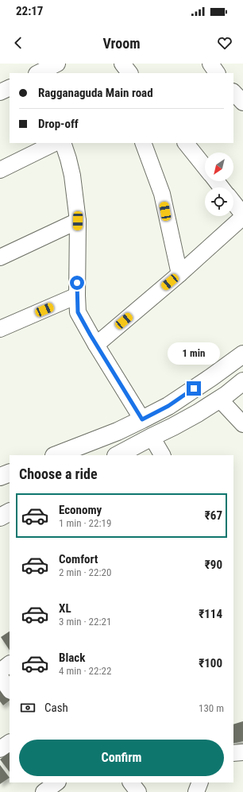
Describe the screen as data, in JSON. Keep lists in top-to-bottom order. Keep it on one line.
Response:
{"north":"bottom left","page":{"status":"22:17","header":"Vroom","banner":["Ragganaguda Main road","Drop-off"],"bubble":"1 min","heading":"Choose a ride","list":[{"name":"Economy","note":"1 min · 22:19","value":"₹67"},{"name":"Comfort","note":"2 min · 22:20","value":"₹90"},{"name":"XL","note":"3 min · 22:21","value":"₹114"},{"name":"Black","note":"4 min · 22:22","value":"₹100"}],"pay":["Cash","130 m"],"buttons":"Confirm"}}
